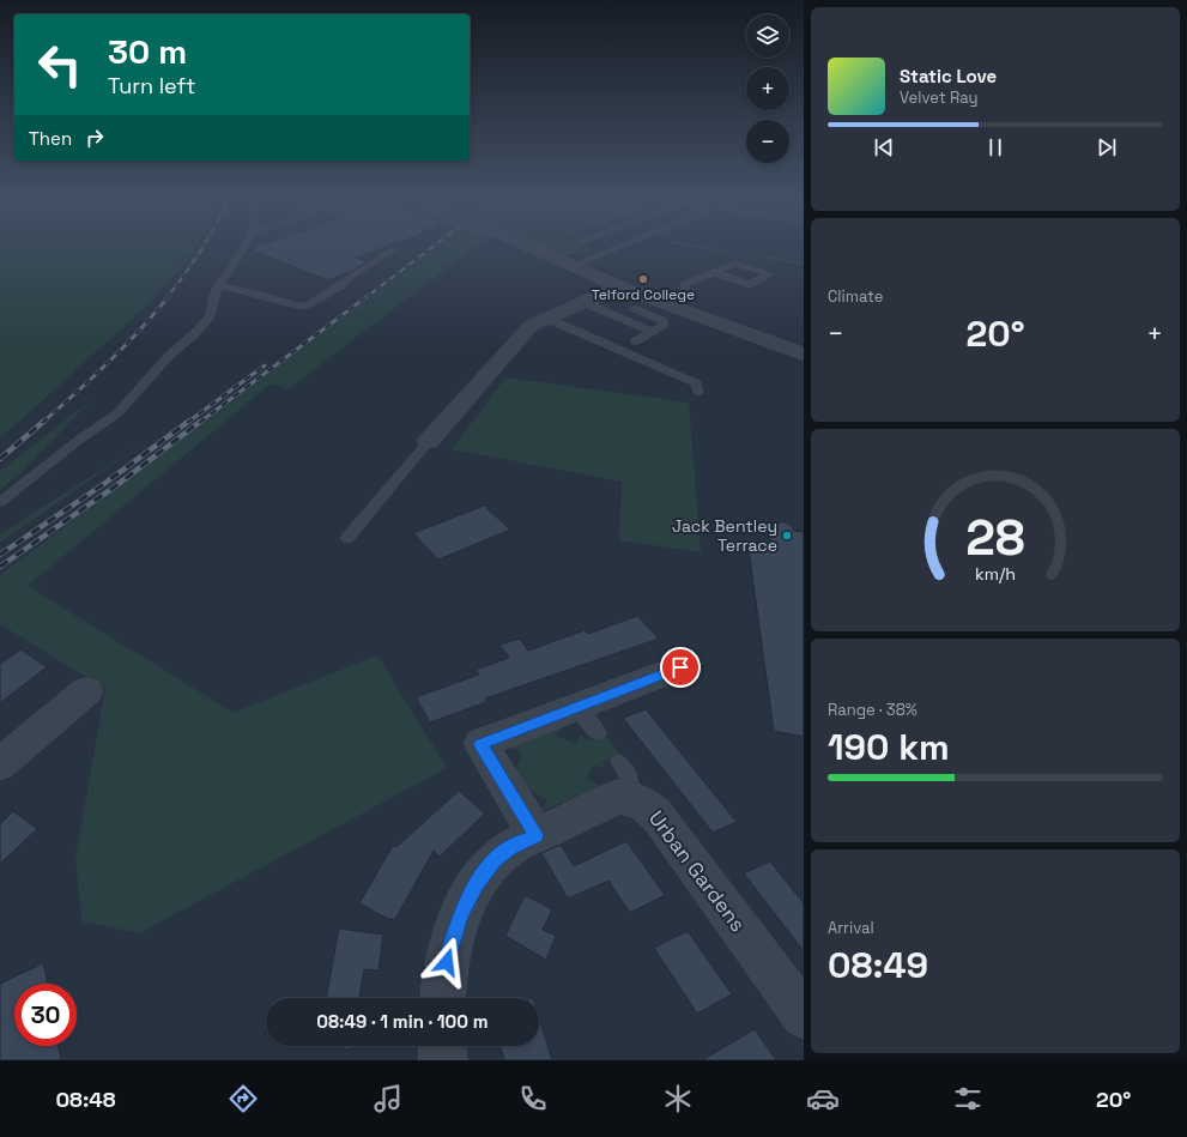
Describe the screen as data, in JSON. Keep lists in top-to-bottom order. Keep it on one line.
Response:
{"streets":{"street":["Urban Gardens"]},"places":["Telford College","Jack Bentley Terrace"],"page":{"map_buttons":["+","−"],"turn":["30 m","Turn left"],"song":["Static Love","Velvet Ray"],"then":"Then","tile":["Climate",["Range · 38%","190 km"],["Arrival","08:49"]],"heat":["−","20°","+"],"limit":"30","trip":"08:49 · 1 min · 100 m","tabs":["08:48","20°"],"gauge":["28","km/h"]}}
